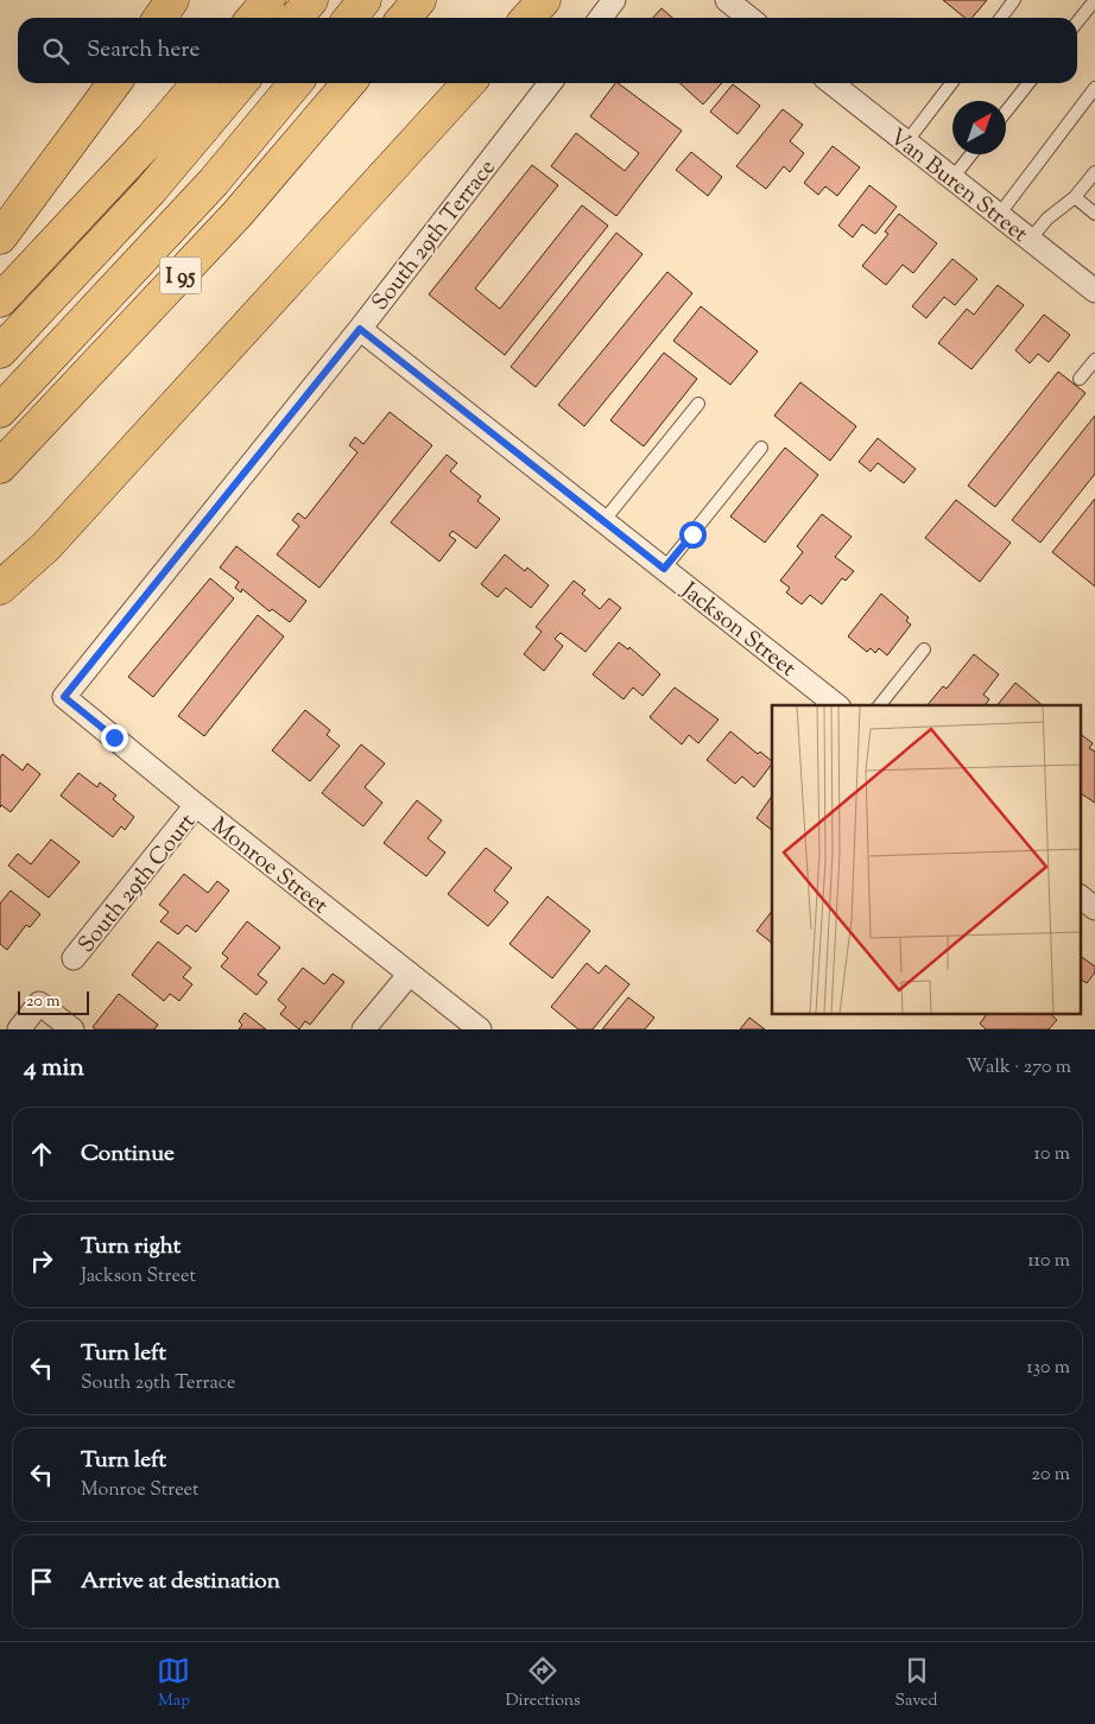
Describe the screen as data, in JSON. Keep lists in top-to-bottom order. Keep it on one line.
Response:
{"streets":{"highway":["I 95"],"street":["Van Buren Street","South 29th Terrace","Jackson Street","Monroe Street","South 29th Court"]},"crossings":[["South 29th Terrace","Jackson Street"],["South 29th Terrace","Monroe Street"],["Monroe Street","South 29th Court"]],"scale_bar":"20 m","north":"top right","page":{"search":"Search here","scale":"20 m","heading":["4 min","Walk · 270 m"],"list":[["Continue","10 m"],["Turn right","Jackson Street","110 m"],["Turn left","South 29th Terrace","130 m"],["Turn left","Monroe Street","20 m"],"Arrive at destination"],"nav":["Map","Directions","Saved"]}}
